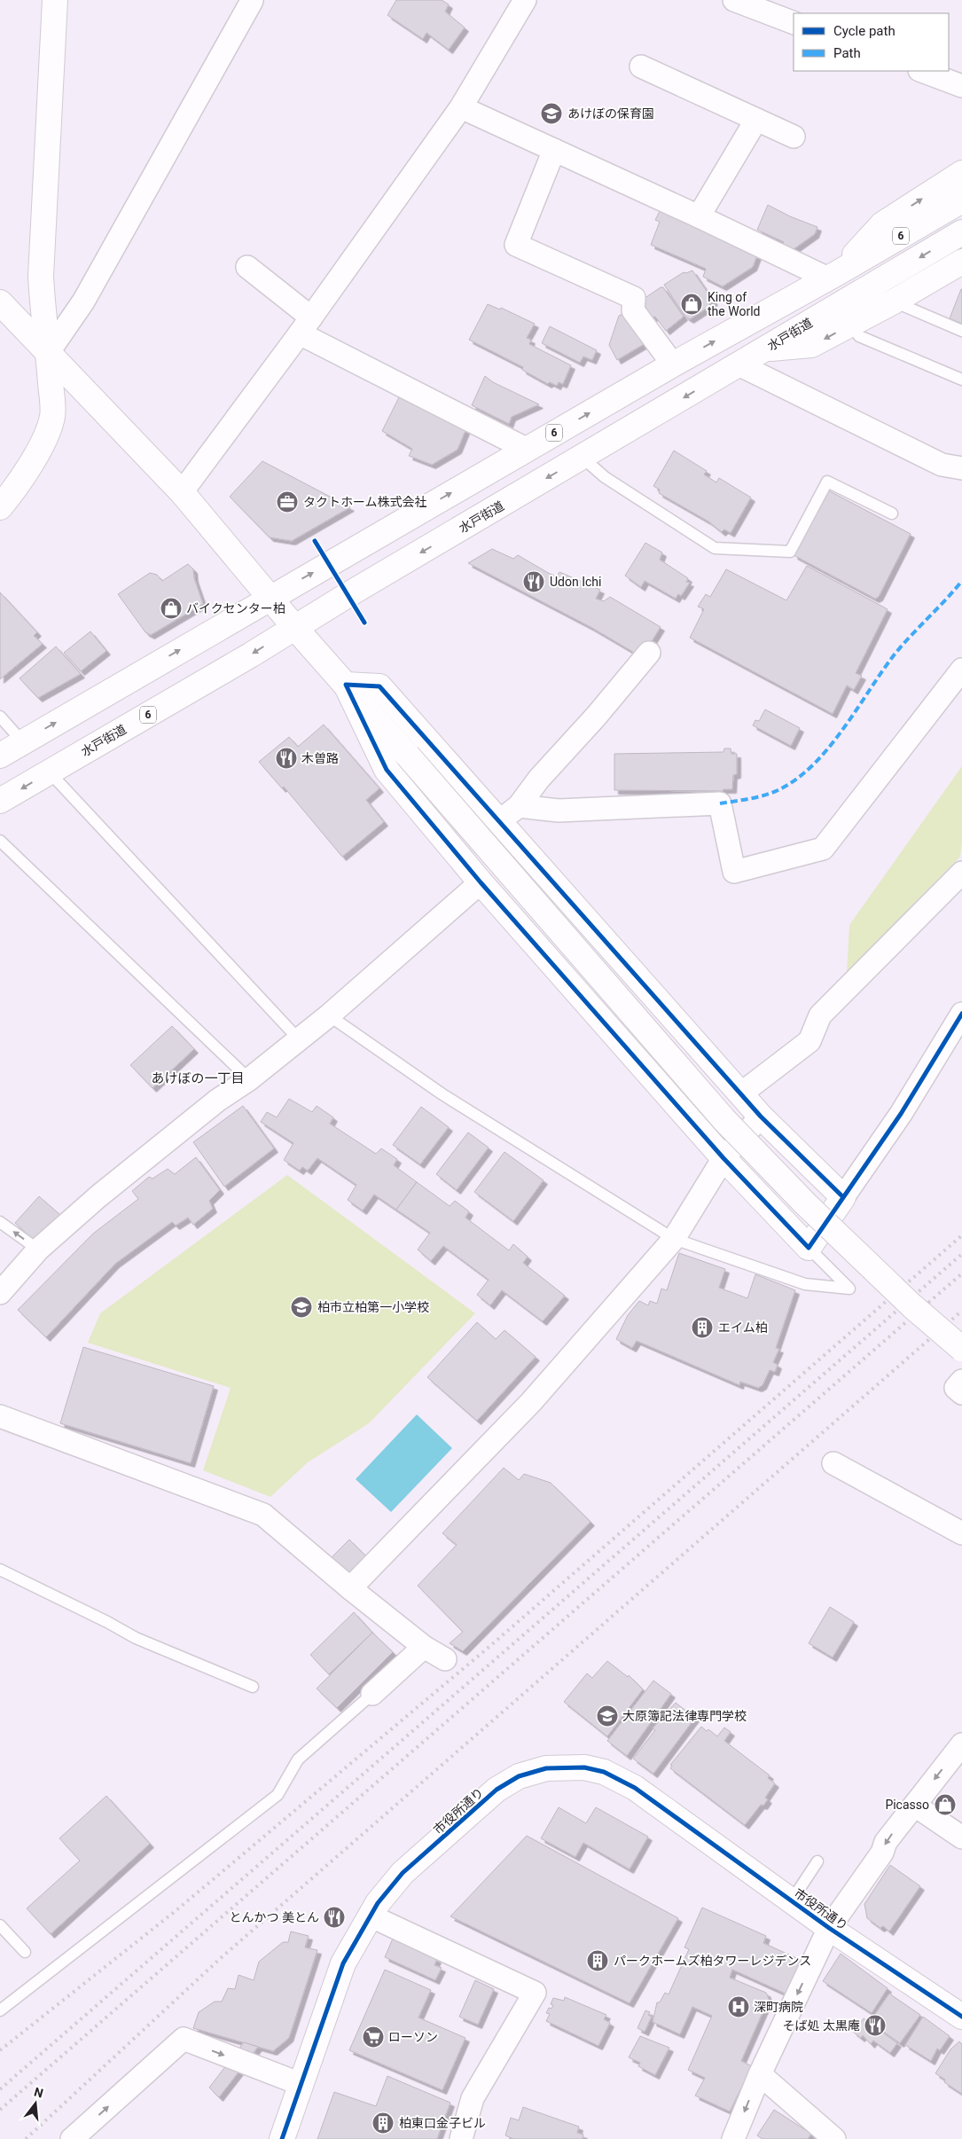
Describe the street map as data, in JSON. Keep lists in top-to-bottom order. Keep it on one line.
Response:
{"streets":{"main road":["6","水戸街道","市役所通り"]},"districts":["あけぼの一丁目"],"places":{"school or university":["あけぼの保育園","柏市立柏第一小学校","大原簿記法律専門学校"],"shop":["King of the World","バイクセンター柏","Picasso"],"office":["タクトホーム株式会社"],"restaurant":["Udon Ichi","木曽路","とんかつ 美とん","そば処 太黒庵"],"building":["エイム柏","パークホームズ柏タワーレジデンス","柏東口金子ビル"],"hospital":["深町病院"],"supermarket":["ローソン"]},"legend":["Cycle path","Path"],"north":"top"}
